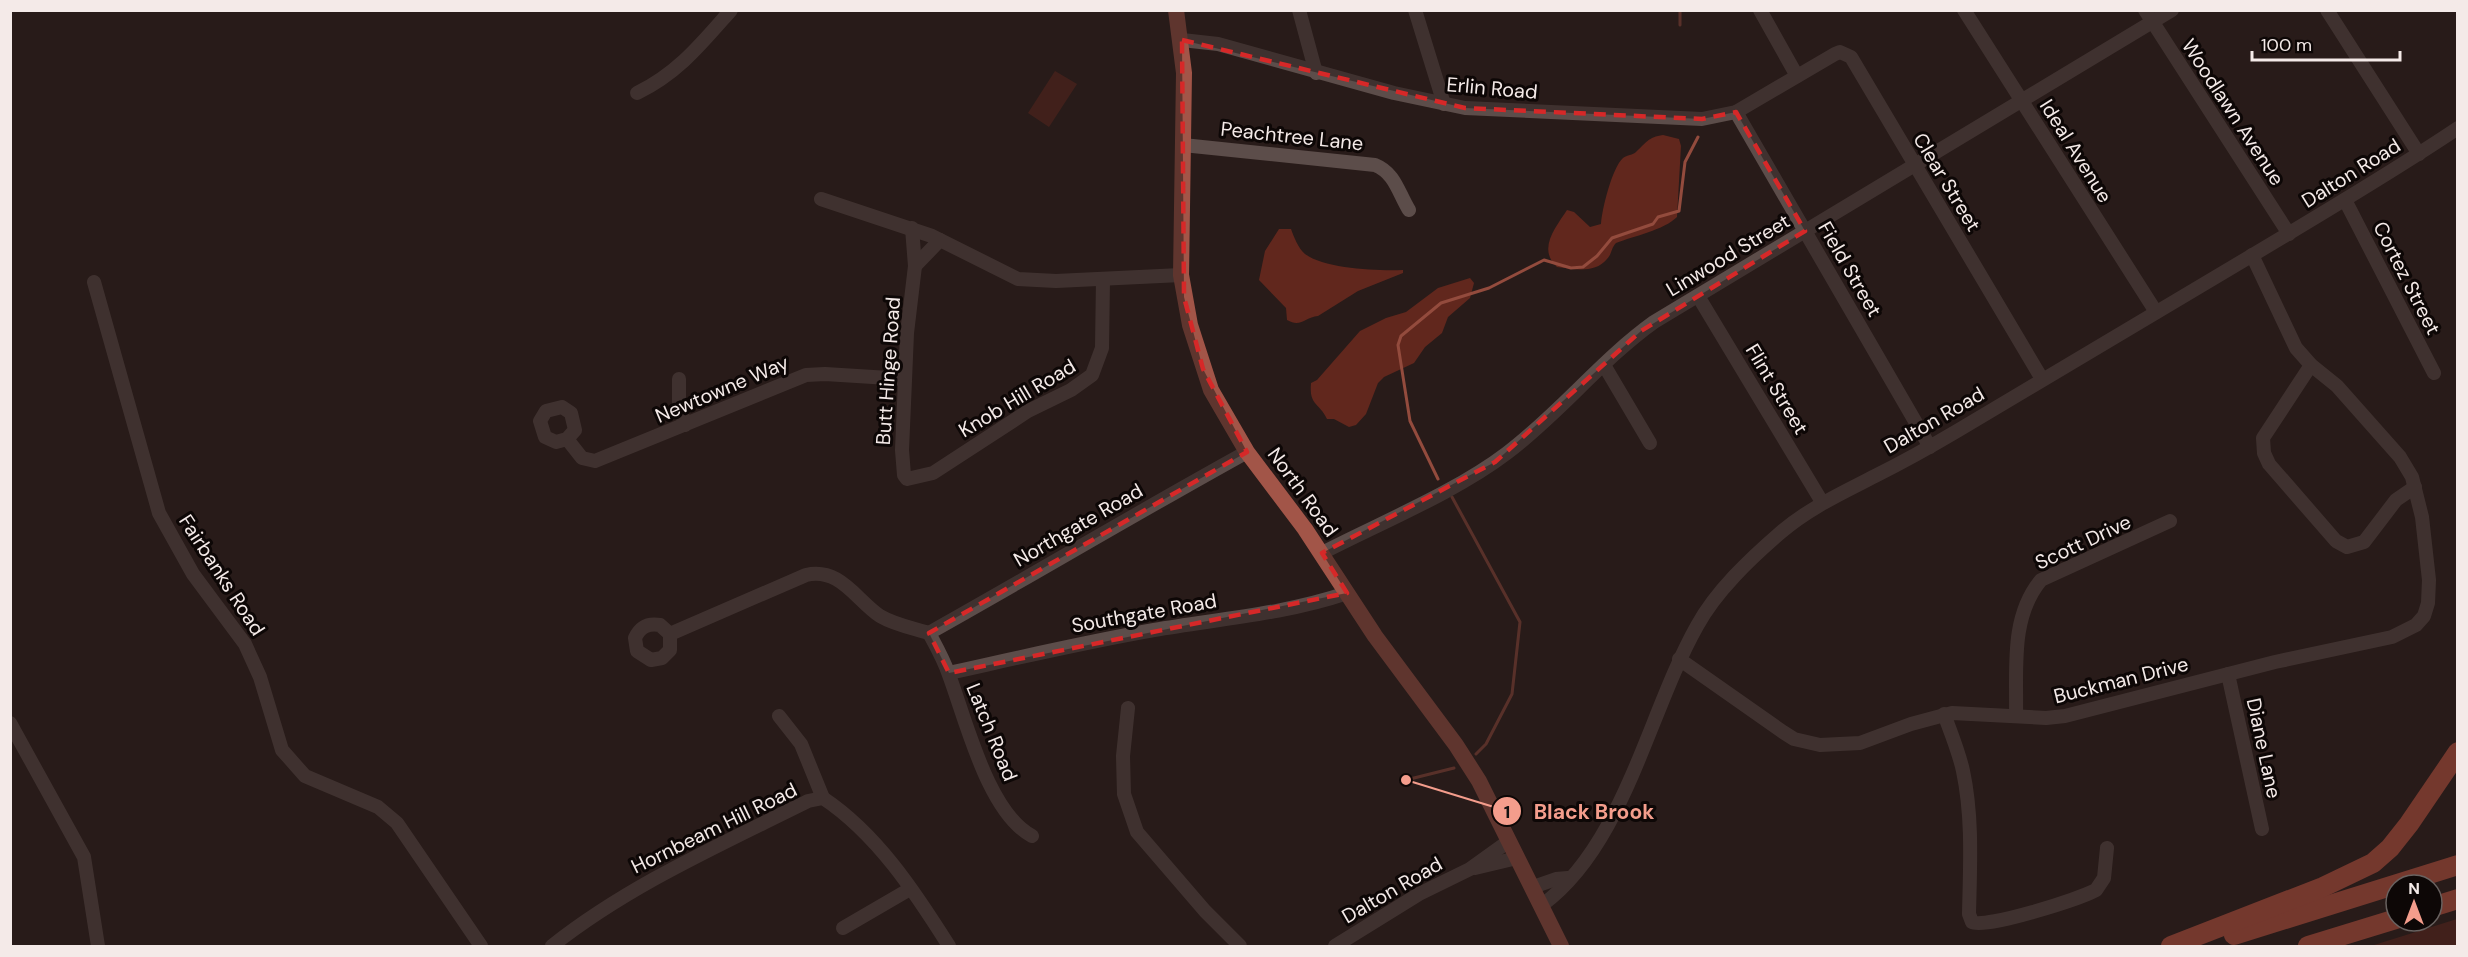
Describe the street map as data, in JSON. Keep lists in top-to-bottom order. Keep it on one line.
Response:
{"streets":{"main road":["North Road"],"street":["Erlin Road","Woodlawn Avenue","Peachtree Lane","Ideal Avenue","Dalton Road","Clear Street","Linwood Street","Field Street","Cortez Street","Butt Hinge Road","Newtowne Way","Flint Street","Knob Hill Road","Northgate Road","Scott Drive","Fairbanks Road","Southgate Road","Buckman Drive","Latch Road","Diane Lane","Hornbeam Hill Road"]},"crossings":[["Erlin Road","Clear Street"],["Erlin Road","Field Street"],["Erlin Road","North Road"],["Woodlawn Avenue","Dalton Road"],["Woodlawn Avenue","Linwood Street"],["Peachtree Lane","North Road"],["Ideal Avenue","Dalton Road"],["Ideal Avenue","Linwood Street"],["Dalton Road","Clear Street"],["Dalton Road","Field Street"],["Dalton Road","Cortez Street"],["Dalton Road","Flint Street"],["Dalton Road","North Road"],["Dalton Road","Buckman Drive"],["Clear Street","Linwood Street"],["Linwood Street","Field Street"],["Linwood Street","Flint Street"],["Linwood Street","North Road"],["Butt Hinge Road","Newtowne Way"],["Butt Hinge Road","Knob Hill Road"],["North Road","Northgate Road"],["North Road","Southgate Road"],["Northgate Road","Latch Road"],["Scott Drive","Buckman Drive"],["Southgate Road","Latch Road"],["Buckman Drive","Diane Lane"]],"places":["Black Brook"],"scale_bar":"100 m","north":"top"}
